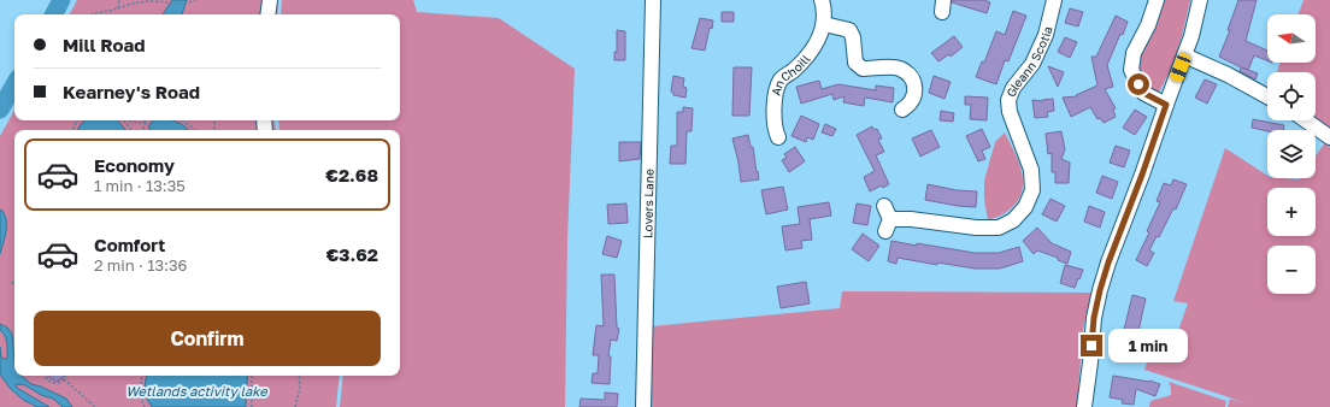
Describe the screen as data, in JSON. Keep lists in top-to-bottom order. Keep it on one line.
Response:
{"streets":{"street":["Gleann Scotia","An Choill","Lovers Lane"]},"water":["Wetlands activity lake"],"north":"left","page":{"map_buttons":["+","−"],"banner":["Mill Road","Kearney's Road"],"list":[{"name":"Economy","note":"1 min · 13:35","value":"€2.68"},{"name":"Comfort","note":"2 min · 13:36","value":"€3.62"}],"buttons":"Confirm","bubble":"1 min"}}
